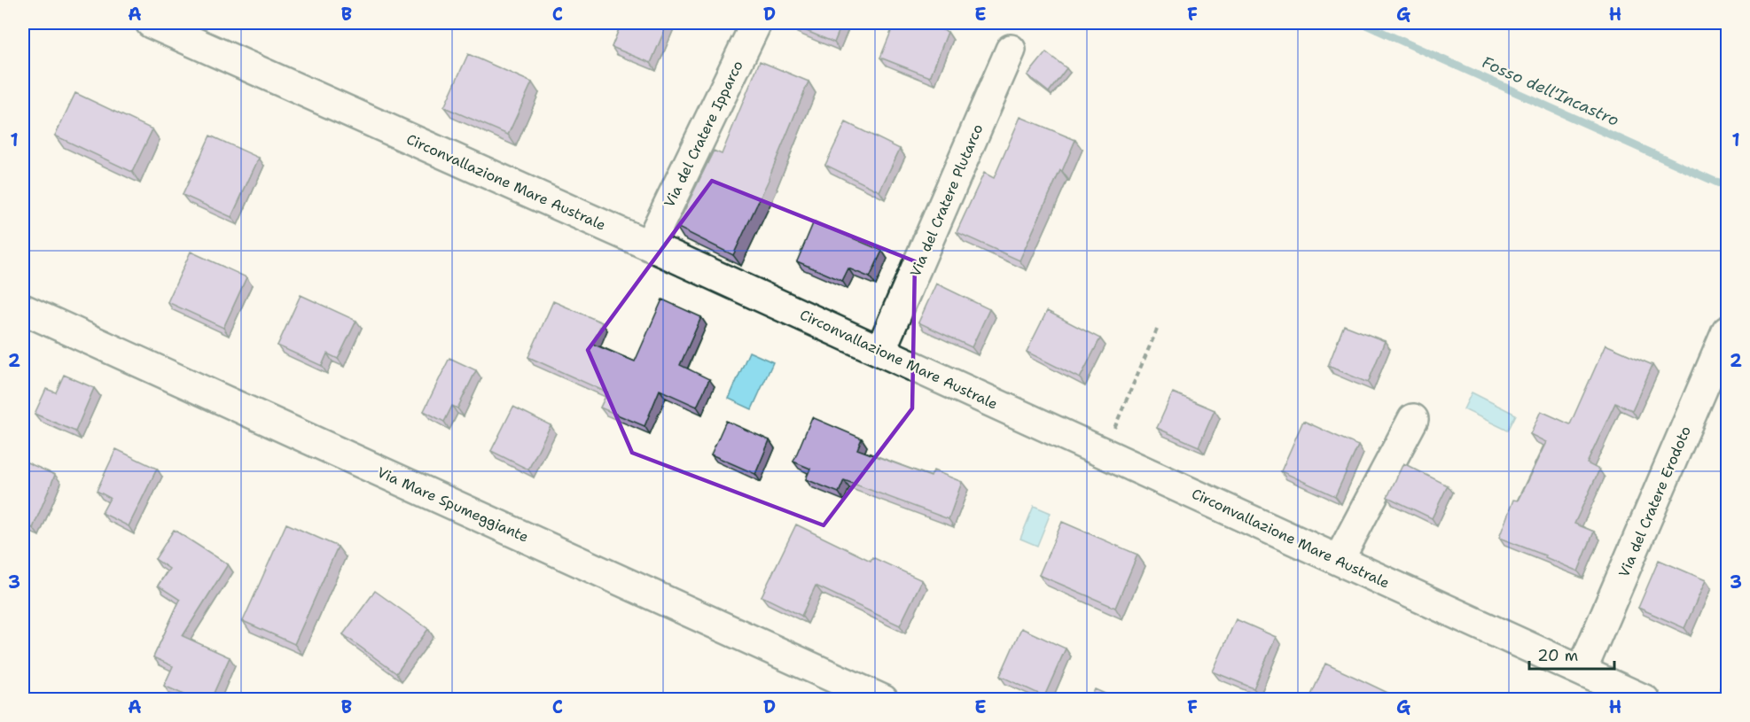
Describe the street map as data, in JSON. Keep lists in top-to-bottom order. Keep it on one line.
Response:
{"streets":{"street":["Via del Cratere Ipparco","Circonvallazione Mare Australe","Via del Cratere Plutarco","Via del Cratere Erodoto","Via Mare Spumeggiante"]},"crossings":[["Via del Cratere Ipparco","Circonvallazione Mare Australe"],["Circonvallazione Mare Australe","Via del Cratere Plutarco"],["Circonvallazione Mare Australe","Via del Cratere Erodoto"]],"water":["Fosso dell'Incastro"],"scale_bar":"20 m","grid":{"columns":["A","B","C","D","E","F","G","H"],"rows":["1","2","3"]}}
